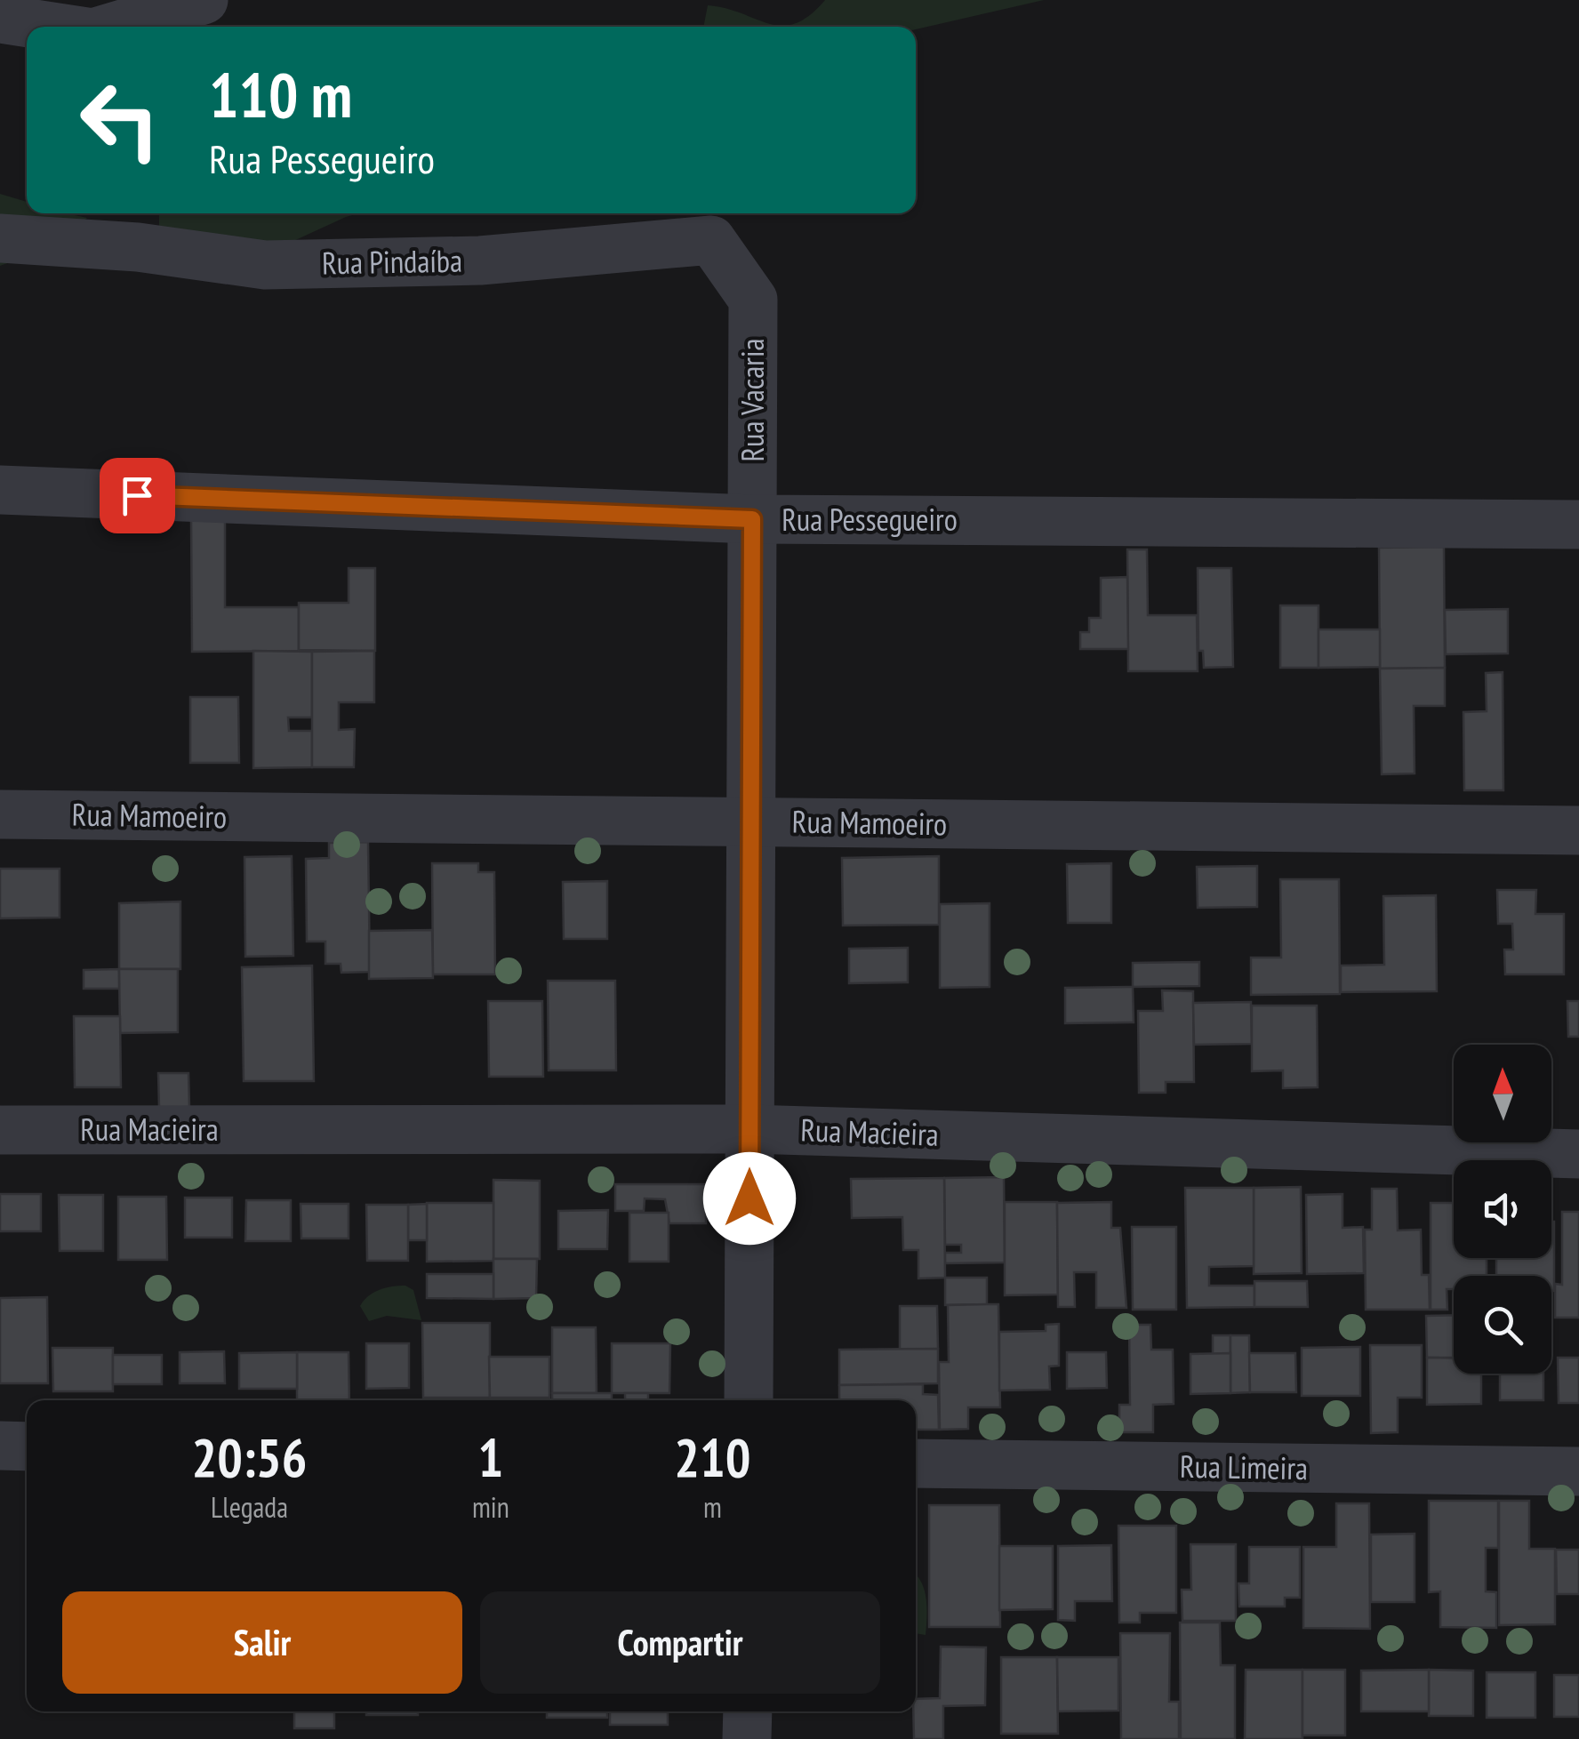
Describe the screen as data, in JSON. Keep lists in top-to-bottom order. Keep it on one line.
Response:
{"streets":{"street":["Rua Pindaíba","Rua Vacaria","Rua Pessegueiro","Rua Mamoeiro","Rua Macieira","Rua Limeira"]},"crossings":[["Rua Pindaíba","Rua Vacaria"],["Rua Vacaria","Rua Pessegueiro"],["Rua Vacaria","Rua Mamoeiro"],["Rua Vacaria","Rua Macieira"]],"north":"top","page":{"turn":["110 m","Rua Pessegueiro"],"eta":["20:56","Llegada","1","min","210","m"],"buttons":["Salir","Compartir"]}}
